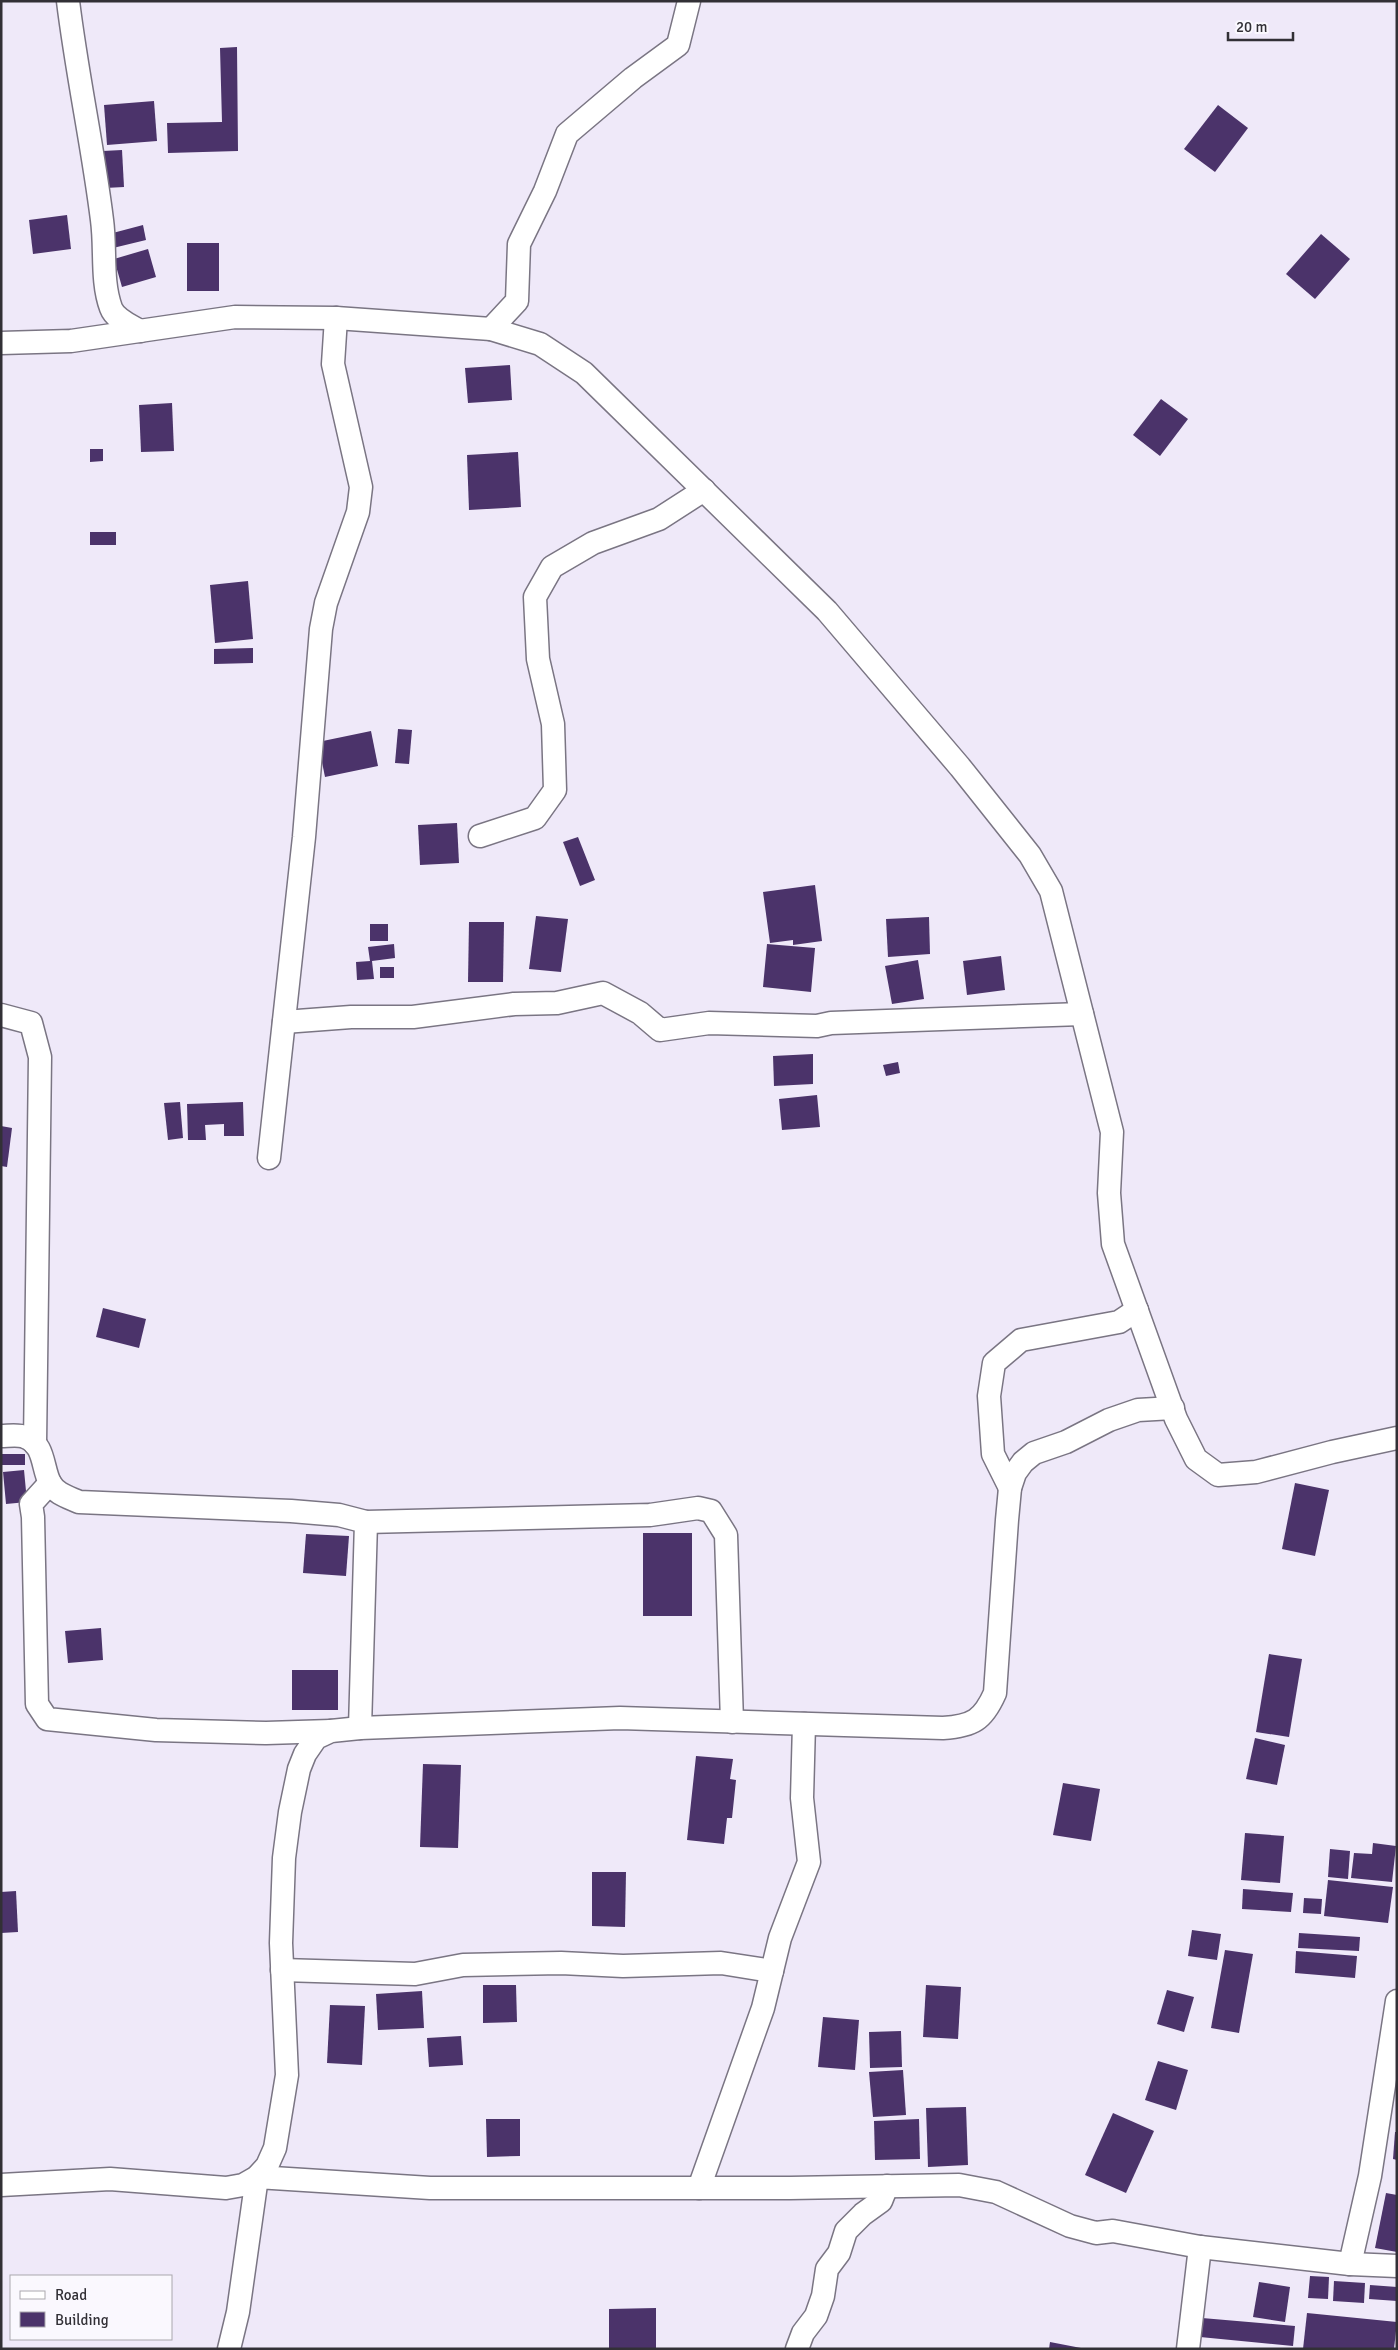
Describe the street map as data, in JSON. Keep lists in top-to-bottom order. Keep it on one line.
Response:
{"legend":["Road","Building"],"scale_bar":"20 m"}
